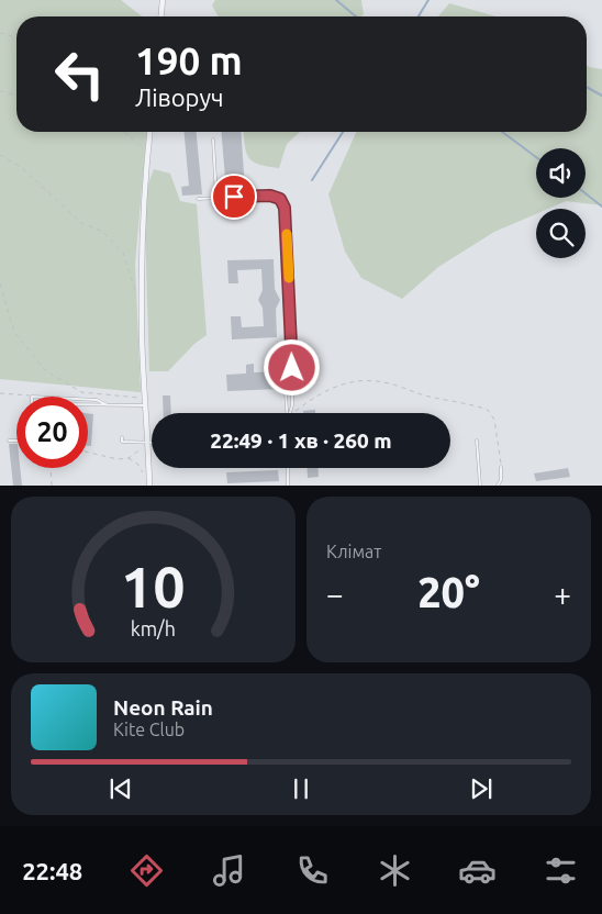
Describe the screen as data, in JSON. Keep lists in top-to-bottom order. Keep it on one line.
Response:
{"page":{"turn":["190 m","Ліворуч"],"limit":"20","trip":"22:49 · 1 хв · 260 m","tile":"Клімат","heat":["−","20°","+"],"song":["Neon Rain","Kite Club"],"tabs":"22:48","gauge":["10","km/h"]}}
